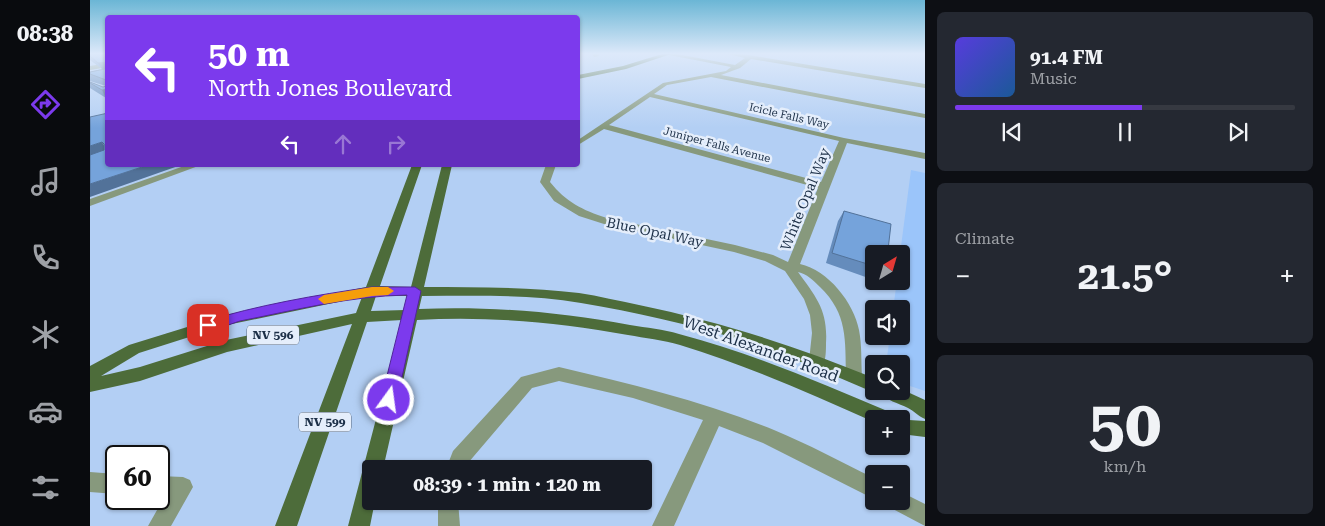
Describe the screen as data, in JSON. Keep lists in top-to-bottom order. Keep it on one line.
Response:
{"streets":{"main road":["NV 596","West Alexander Road","NV 599"],"street":["Icicle Falls Way","Juniper Falls Avenue","White Opal Way","Blue Opal Way"]},"crossings":[["Icicle Falls Way","White Opal Way"],["Juniper Falls Avenue","White Opal Way"],["White Opal Way","Blue Opal Way"],["Blue Opal Way","West Alexander Road"],["NV 596","West Alexander Road"],["NV 596","NV 599"]],"north":"top right","page":{"tabs":"08:38","turn":["50 m","North Jones Boulevard"],"song":["91.4 FM","Music"],"tile":["Climate",["50","km/h"]],"map_buttons":["+","−"],"heat":["−","21.5°","+"],"limit":"60","trip":"08:39 · 1 min · 120 m"}}
